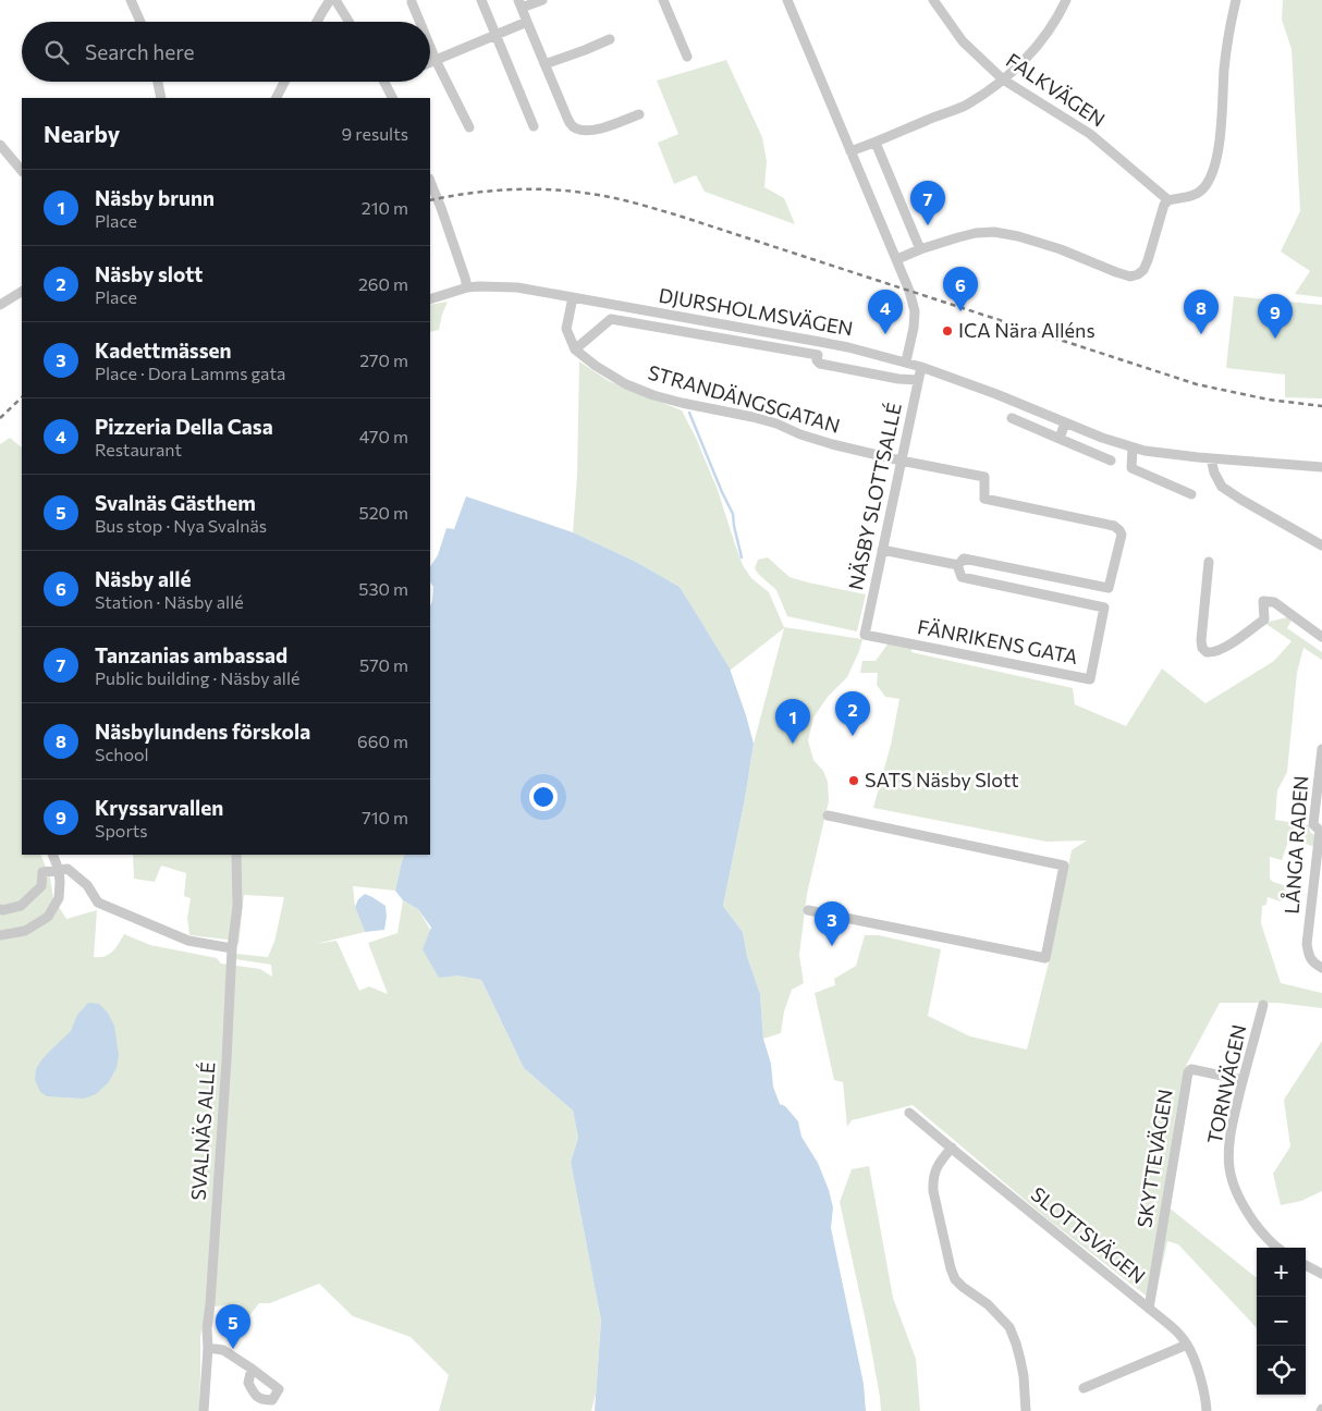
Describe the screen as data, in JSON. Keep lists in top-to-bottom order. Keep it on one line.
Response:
{"streets":{"street":["FALKVÄGEN","DJURSHOLMSVÄGEN","STRANDÄNGSGATAN","NÄSBY SLOTTSALLÉ","FÄNRIKENS GATA","LÅNGA RADEN","TORNVÄGEN","SVALNÄS ALLÉ","SKYTTEVÄGEN","SLOTTSVÄGEN"]},"crossings":[["DJURSHOLMSVÄGEN","NÄSBY SLOTTSALLÉ"],["STRANDÄNGSGATAN","NÄSBY SLOTTSALLÉ"],["NÄSBY SLOTTSALLÉ","FÄNRIKENS GATA"],["TORNVÄGEN","SKYTTEVÄGEN"],["SKYTTEVÄGEN","SLOTTSVÄGEN"]],"places":["ICA Nära Alléns","SATS Näsby Slott"],"page":{"search":"Search here","heading":["Nearby","9 results"],"list":[{"mark":"1","name":"Näsby brunn","note":"Place","value":"210 m"},{"mark":"2","name":"Näsby slott","note":"Place","value":"260 m"},{"mark":"3","name":"Kadettmässen","note":"Place · Dora Lamms gata","value":"270 m"},{"mark":"4","name":"Pizzeria Della Casa","note":"Restaurant","value":"470 m"},{"mark":"5","name":"Svalnäs Gästhem","note":"Bus stop · Nya Svalnäs","value":"520 m"},{"mark":"6","name":"Näsby allé","note":"Station · Näsby allé","value":"530 m"},{"mark":"7","name":"Tanzanias ambassad","note":"Public building · Näsby allé","value":"570 m"},{"mark":"8","name":"Näsbylundens förskola","note":"School","value":"660 m"},{"mark":"9","name":"Kryssarvallen","note":"Sports","value":"710 m"}],"pins":["7","6","4","8","9","2","1","3","5"],"map_buttons":["+","−"]}}
